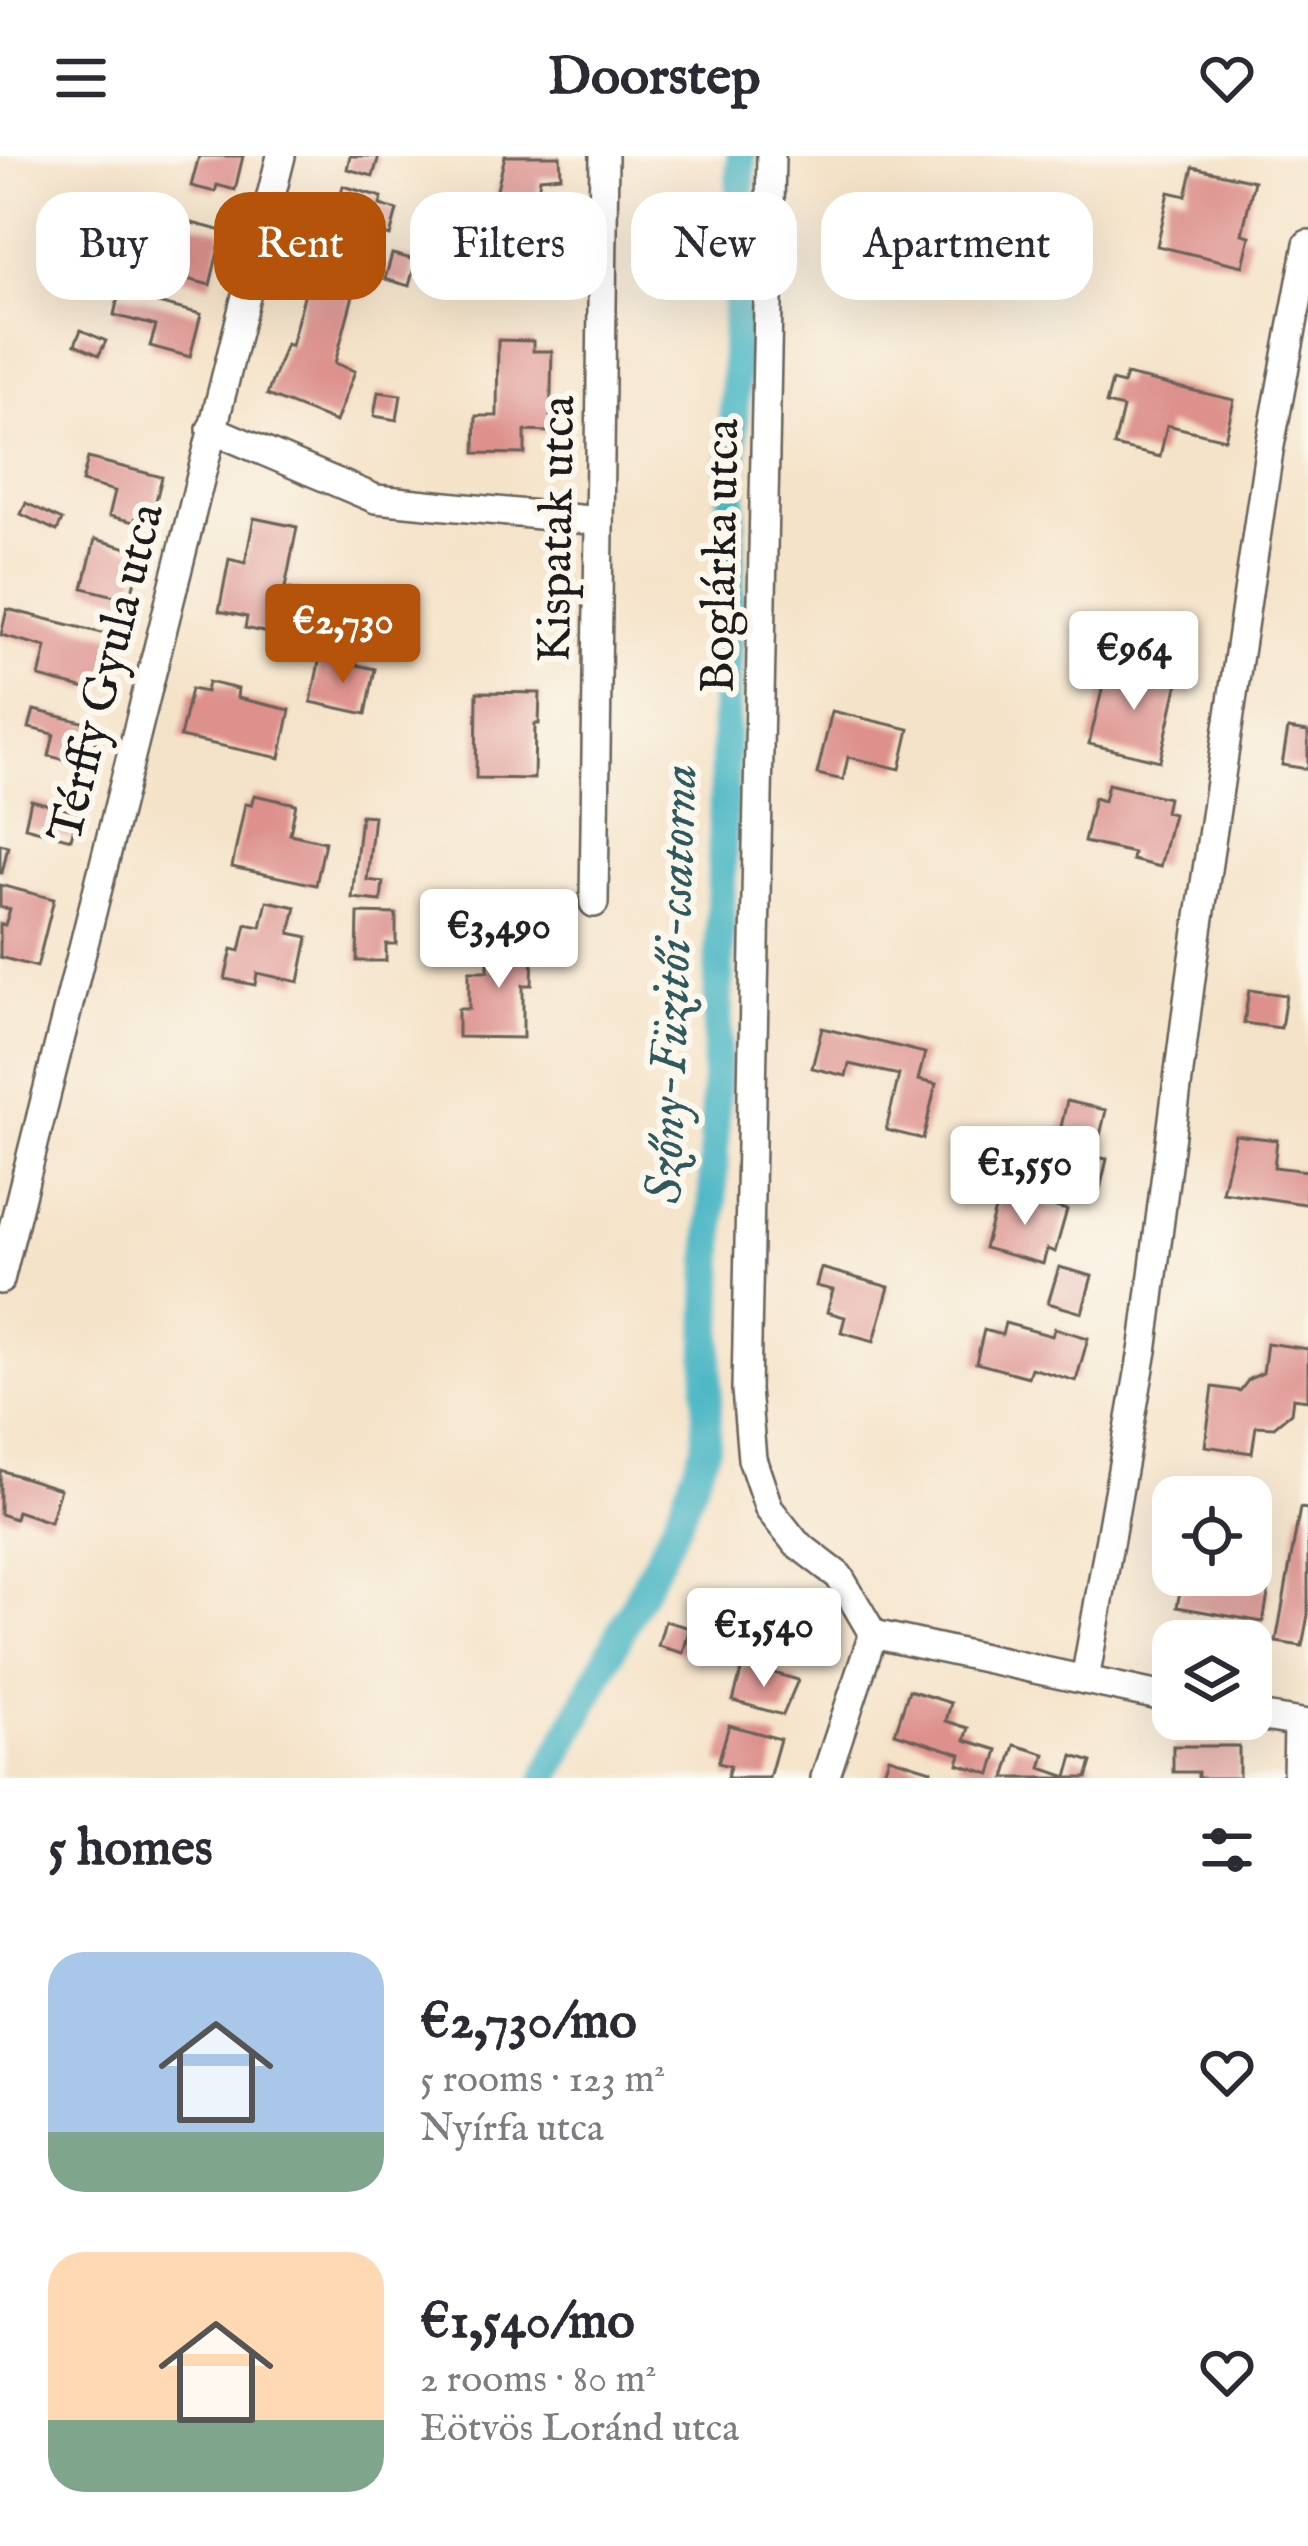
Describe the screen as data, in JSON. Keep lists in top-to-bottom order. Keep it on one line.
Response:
{"streets":{"street":["Kispatak utca","Boglárka utca","Térffy Gyula utca"]},"water":["Szőny-Füzitői-csatorna"],"page":{"header":"Doorstep","chip":["Buy","Rent","Filters","New","Apartment"],"price":["€2,730","€964","€3,490","€1,550","€1,540"],"heading":"5 homes","list":[{"name":"€2,730/mo","note":"5 rooms · 123 m² · Nyírfa utca"},{"name":"€1,540/mo","note":"2 rooms · 80 m² · Eötvös Loránd utca"}]}}
